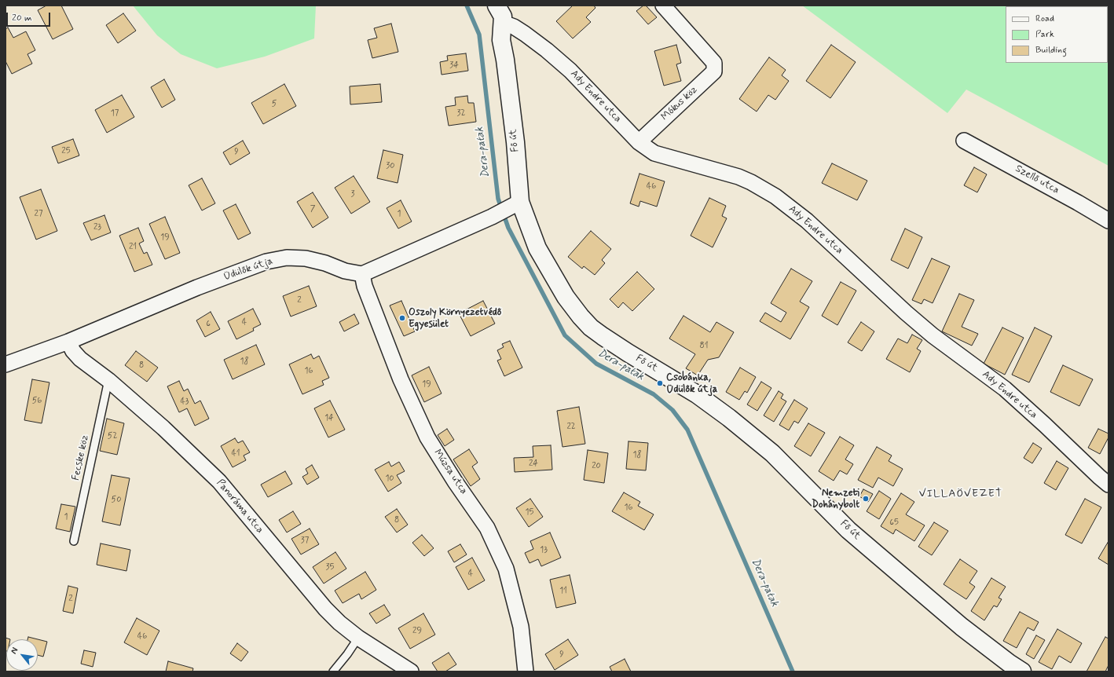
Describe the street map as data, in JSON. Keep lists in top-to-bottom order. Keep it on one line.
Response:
{"streets":{"main road":["Fő út"],"street":["Ady Endre utca","Mókus köz","Szellő utca","Üdülők útja","Múzsa utca","Panoráma utca"],"lane":["Fecske köz"]},"crossings":[["Ady Endre utca","Mókus köz"],["Ady Endre utca","Fő út"],["Üdülők útja","Múzsa utca"],["Üdülők útja","Panoráma utca"],["Fecske köz","Panoráma utca"]],"districts":["VILLAÖVEZET"],"water":["Dera-patak"],"places":["Oszoly Környezetvédő Egyesület","Csobánka, Üdülők útja","Nemzeti Dohánybolt"],"house_numbers":["34","5","17","32","25","9","30","46","3","7","27","1","23","19","21","2","4","6","81","18","8","16","19","56","43","14","22","52","41","18","24","20","10","50","16","15","1","8","65","37","13","35","4","11","2","29","46","9"],"legend":["Road","Park","Building"],"scale_bar":"20 m","north":"top left"}
